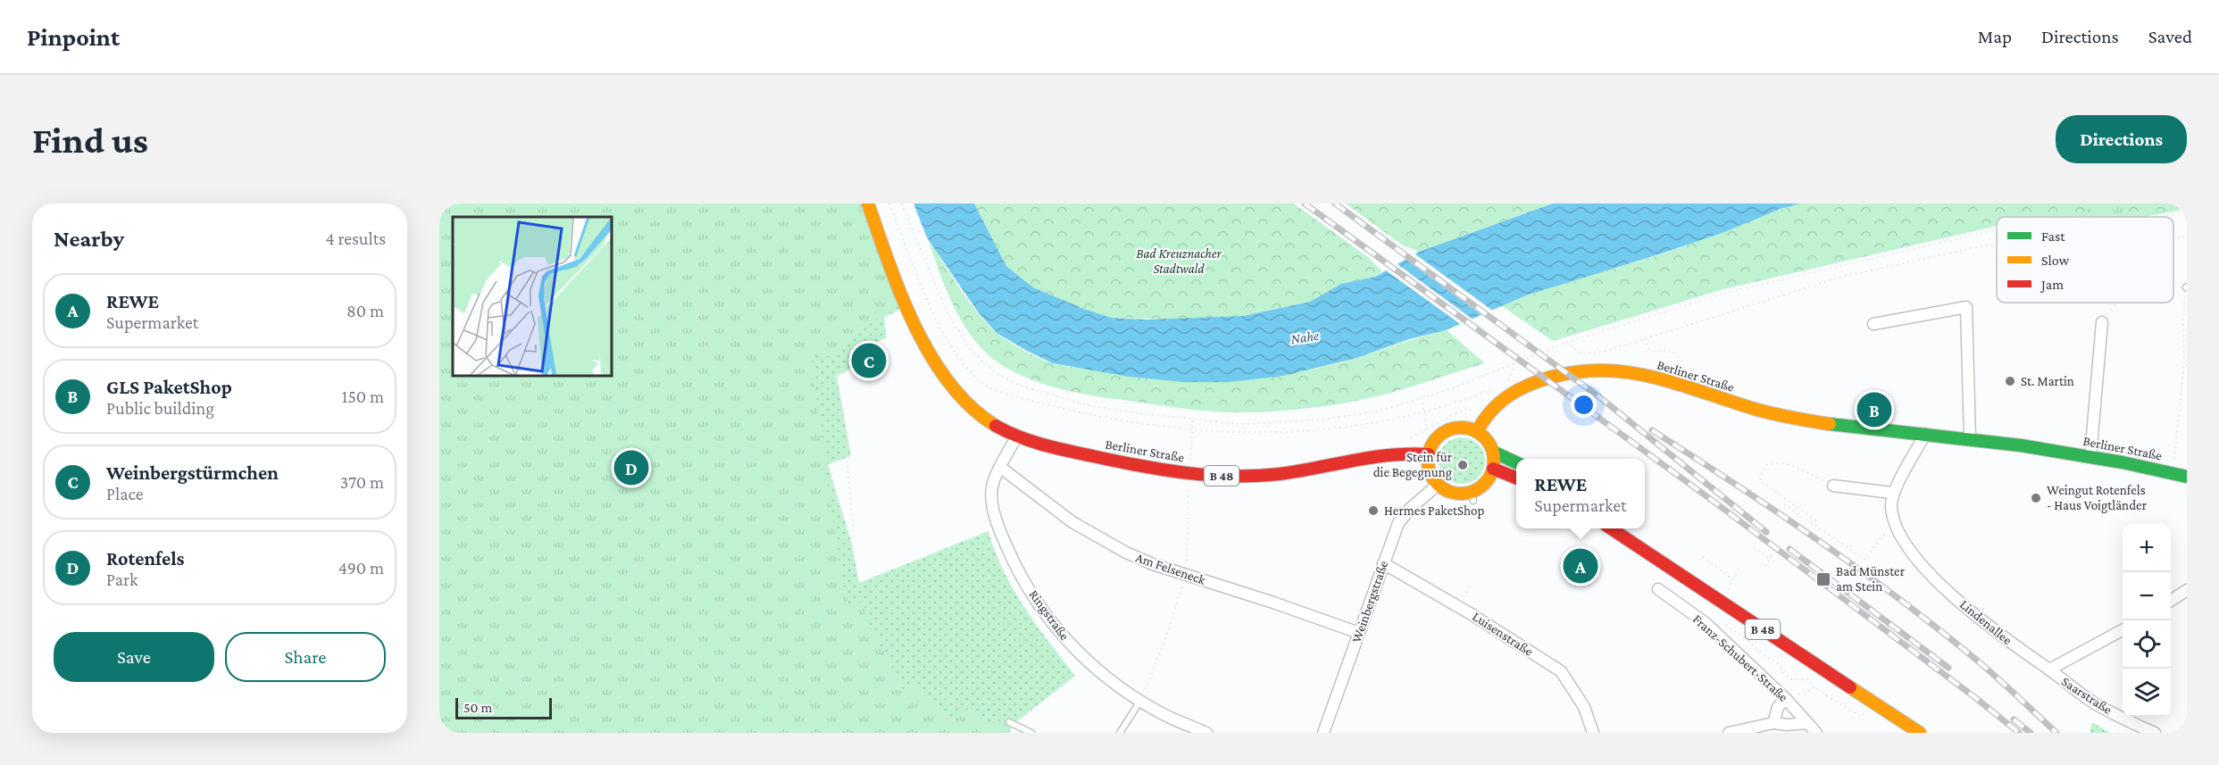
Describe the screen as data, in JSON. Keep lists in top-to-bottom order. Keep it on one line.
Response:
{"streets":{"main road":["Berliner Straße","B 48"],"street":["Am Felseneck","Weinbergstraße","Ringstraße","Lindenallee","Luisenstraße","Franz-Schubert-Straße","Saarstraße"]},"crossings":[["Berliner Straße","B 48"],["Berliner Straße","Weinbergstraße"],["Berliner Straße","Ringstraße"],["B 48","Ringstraße"],["Am Felseneck","Weinbergstraße"],["Am Felseneck","Ringstraße"],["Weinbergstraße","Luisenstraße"],["Lindenallee","Saarstraße"]],"water":["Nahe"],"parks":["Bad Kreuznacher Stadtwald"],"places":{"other":["St. Martin","Stein für die Begegnung","Weingut Rotenfels - Haus Voigtländer","Hermes PaketShop"],"transit":["Bad Münster am Stein"]},"legend":["Fast","Slow","Jam"],"scale_bar":"50 m","page":{"header":"Pinpoint","nav":["Map","Directions","Saved"],"buttons":["Directions",["Save","Share"]],"title":"Find us","heading":["Nearby","4 results"],"list":[{"mark":"A","name":"REWE","note":"Supermarket","value":"80 m"},{"mark":"B","name":"GLS PaketShop","note":"Public building","value":"150 m"},{"mark":"C","name":"Weinbergstürmchen","note":"Place","value":"370 m"},{"mark":"D","name":"Rotenfels","note":"Park","value":"490 m"}],"pins":["C","B","D","A"],"popup":["REWE","Supermarket"],"map_buttons":["+","−"],"scale":"50 m"}}
